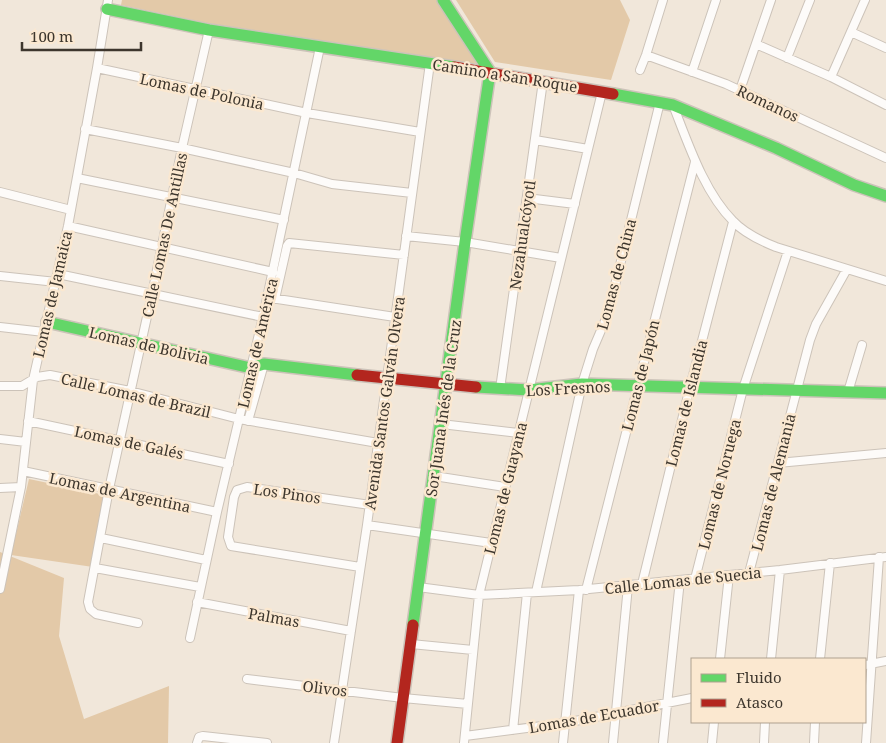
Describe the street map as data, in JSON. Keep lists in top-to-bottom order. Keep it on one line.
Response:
{"streets":{"street":["Camino a San Roque","Lomas de Polonia","Romanos","Calle Lomas De Antillas","Nezahualcóyotl","Lomas de China","Lomas de Jamaica","Lomas de América","Lomas de Bolivia","Lomas de Japón","Los Fresnos","Calle Lomas de Brazil","Avenida Santos Galván Olvera","Lomas de Islandia","Sor Juana Inés de la Cruz","Lomas de Galés","Lomas de Alemania","Lomas de Noruega","Lomas de Guayana","Lomas de Argentina","Los Pinos","Calle Lomas de Suecia","Palmas","Olivos","Lomas de Ecuador"]},"crossings":[["Camino a San Roque","Calle Lomas De Antillas"],["Camino a San Roque","Nezahualcóyotl"],["Camino a San Roque","Lomas de China"],["Camino a San Roque","Lomas de Jamaica"],["Camino a San Roque","Lomas de América"],["Camino a San Roque","Avenida Santos Galván Olvera"],["Camino a San Roque","Sor Juana Inés de la Cruz"],["Camino a San Roque","Lomas de Guayana"],["Lomas de Polonia","Calle Lomas De Antillas"],["Lomas de Polonia","Lomas de Jamaica"],["Lomas de Polonia","Lomas de América"],["Lomas de Polonia","Avenida Santos Galván Olvera"],["Calle Lomas De Antillas","Lomas de Bolivia"],["Calle Lomas De Antillas","Calle Lomas de Brazil"],["Calle Lomas De Antillas","Lomas de Galés"],["Calle Lomas De Antillas","Lomas de Argentina"],["Nezahualcóyotl","Los Fresnos"],["Lomas de China","Los Fresnos"],["Lomas de China","Calle Lomas de Suecia"],["Lomas de Jamaica","Lomas de Bolivia"],["Lomas de Jamaica","Calle Lomas de Brazil"],["Lomas de Jamaica","Lomas de Galés"],["Lomas de Jamaica","Lomas de Argentina"],["Lomas de América","Lomas de Bolivia"],["Lomas de América","Los Fresnos"],["Lomas de América","Calle Lomas de Brazil"],["Lomas de América","Lomas de Galés"],["Lomas de América","Lomas de Argentina"],["Lomas de América","Palmas"],["Lomas de Bolivia","Los Fresnos"],["Lomas de Japón","Los Fresnos"],["Lomas de Japón","Calle Lomas de Suecia"],["Lomas de Japón","Lomas de Ecuador"],["Los Fresnos","Avenida Santos Galván Olvera"],["Los Fresnos","Lomas de Islandia"],["Los Fresnos","Sor Juana Inés de la Cruz"],["Los Fresnos","Lomas de Alemania"],["Los Fresnos","Lomas de Noruega"],["Los Fresnos","Lomas de Guayana"],["Calle Lomas de Brazil","Avenida Santos Galván Olvera"],["Avenida Santos Galván Olvera","Los Pinos"],["Avenida Santos Galván Olvera","Palmas"],["Avenida Santos Galván Olvera","Olivos"],["Lomas de Islandia","Calle Lomas de Suecia"],["Sor Juana Inés de la Cruz","Calle Lomas de Suecia"],["Sor Juana Inés de la Cruz","Olivos"],["Lomas de Alemania","Calle Lomas de Suecia"],["Lomas de Noruega","Calle Lomas de Suecia"],["Lomas de Guayana","Calle Lomas de Suecia"],["Lomas de Guayana","Olivos"],["Lomas de Guayana","Lomas de Ecuador"]],"legend":["Fluido","Atasco"],"scale_bar":"100 m"}
